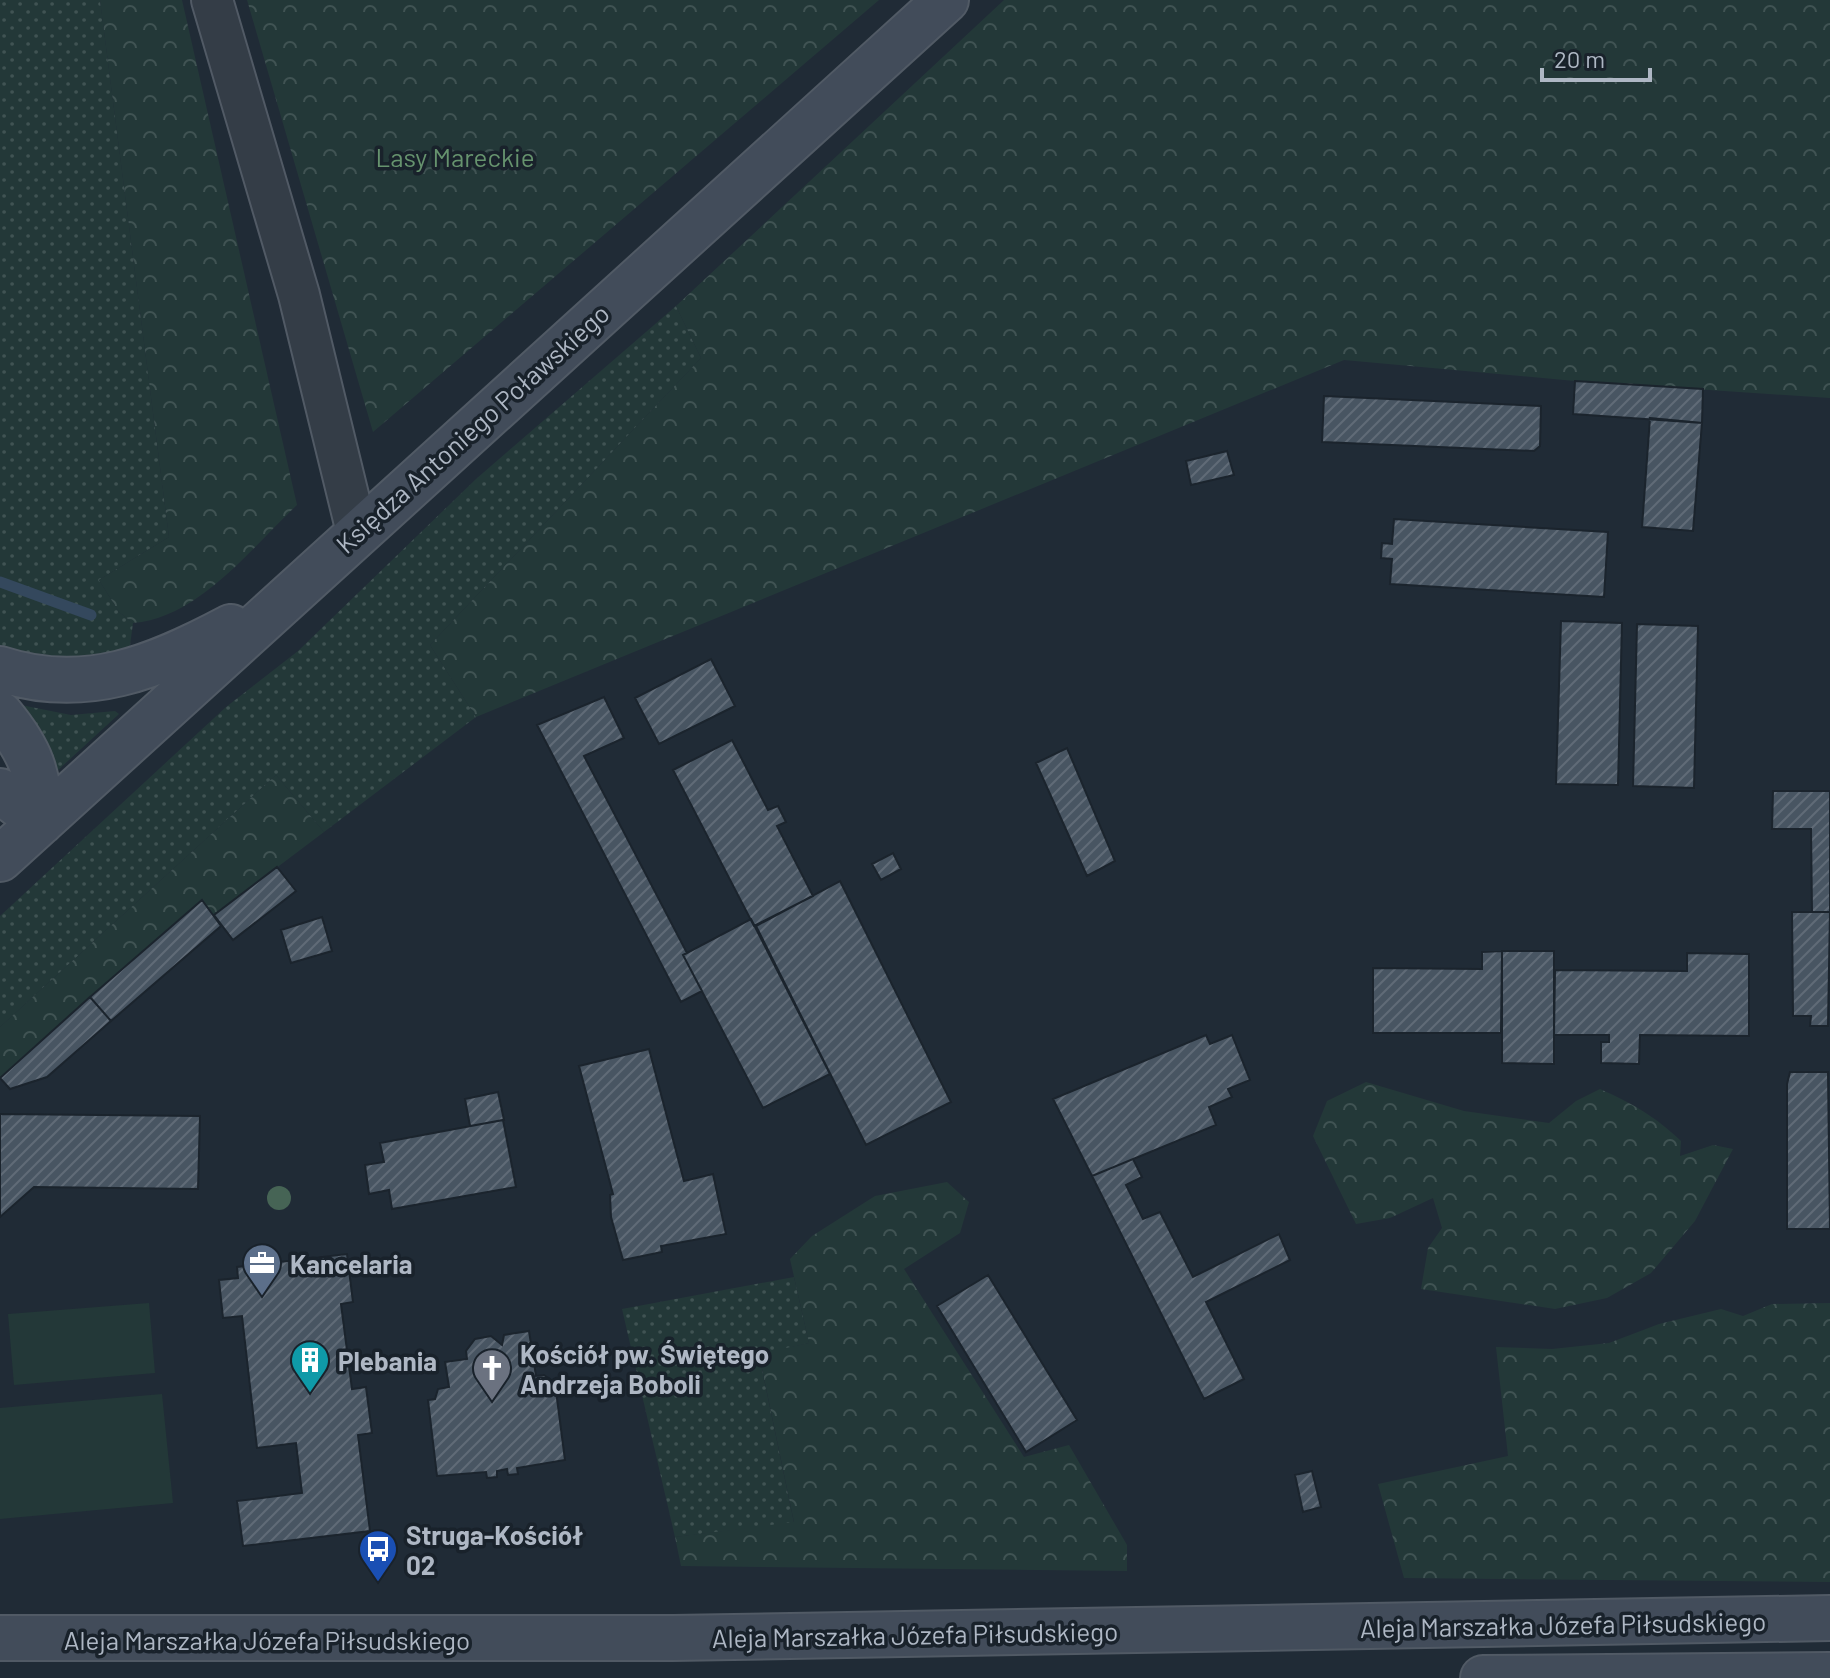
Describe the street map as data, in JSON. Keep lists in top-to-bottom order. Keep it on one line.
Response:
{"streets":{"main road":["Księdza Antoniego Poławskiego","Aleja Marszałka Józefa Piłsudskiego"]},"parks":["Lasy Mareckie"],"places":{"office":["Kancelaria"],"building":["Plebania"],"church":["Kościół pw. Świętego Andrzeja Boboli"],"bus stop":["Struga-Kościół 02"]},"scale_bar":"20 m"}
